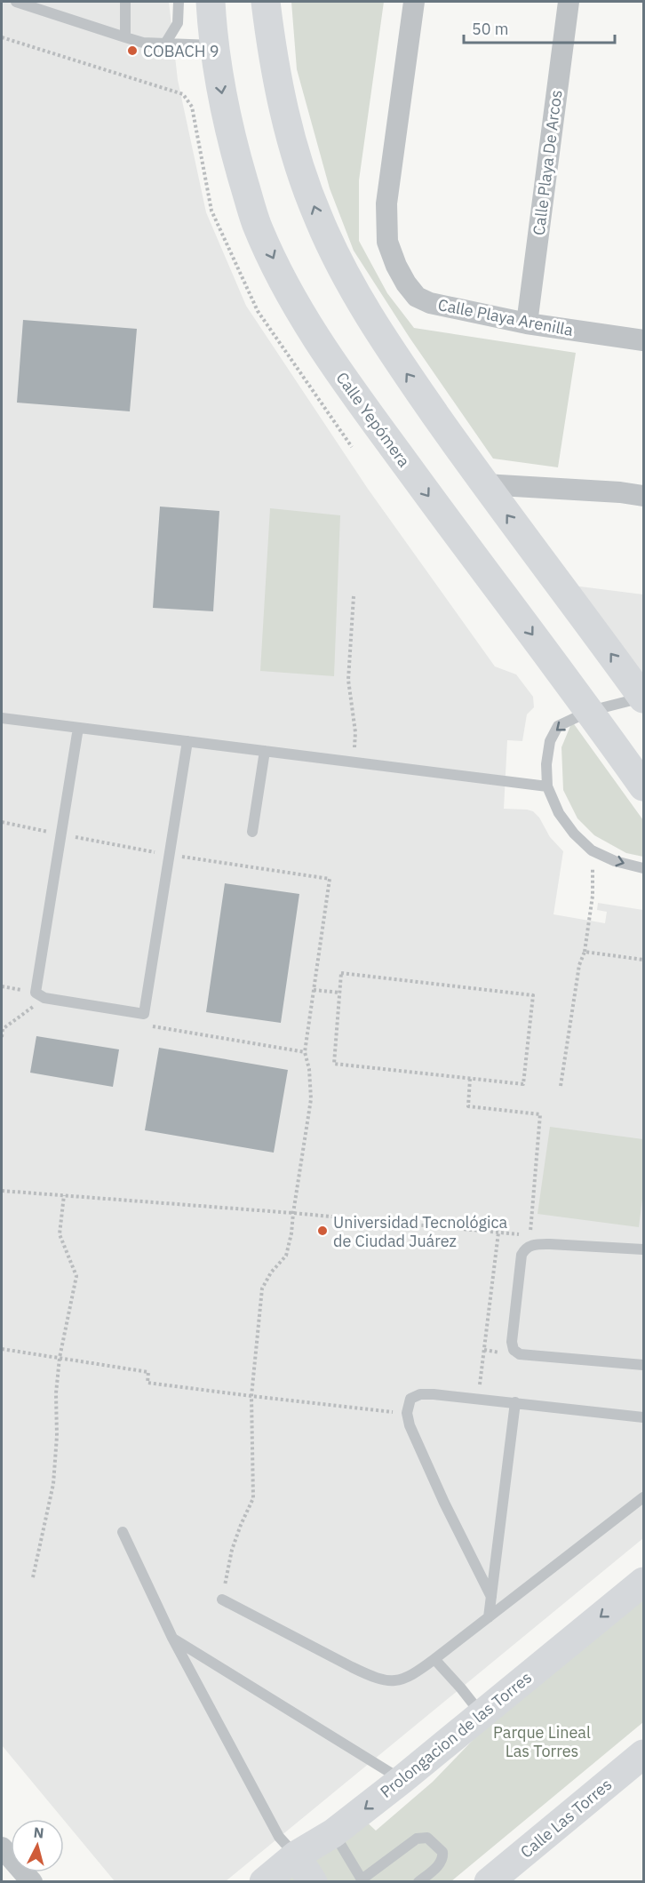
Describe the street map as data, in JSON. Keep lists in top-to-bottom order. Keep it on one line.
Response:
{"streets":{"main road":["Calle Yepómera","Prolongacion de las Torres","Calle Las Torres"],"street":["Calle Playa De Arcos","Calle Playa Arenilla"]},"crossings":[["Calle Playa De Arcos","Calle Playa Arenilla"]],"one_way":["Prolongacion de las Torres"],"parks":["Parque Lineal Las Torres"],"places":["COBACH 9","Universidad Tecnológica de Ciudad Juárez"],"scale_bar":"50 m","north":"top"}
